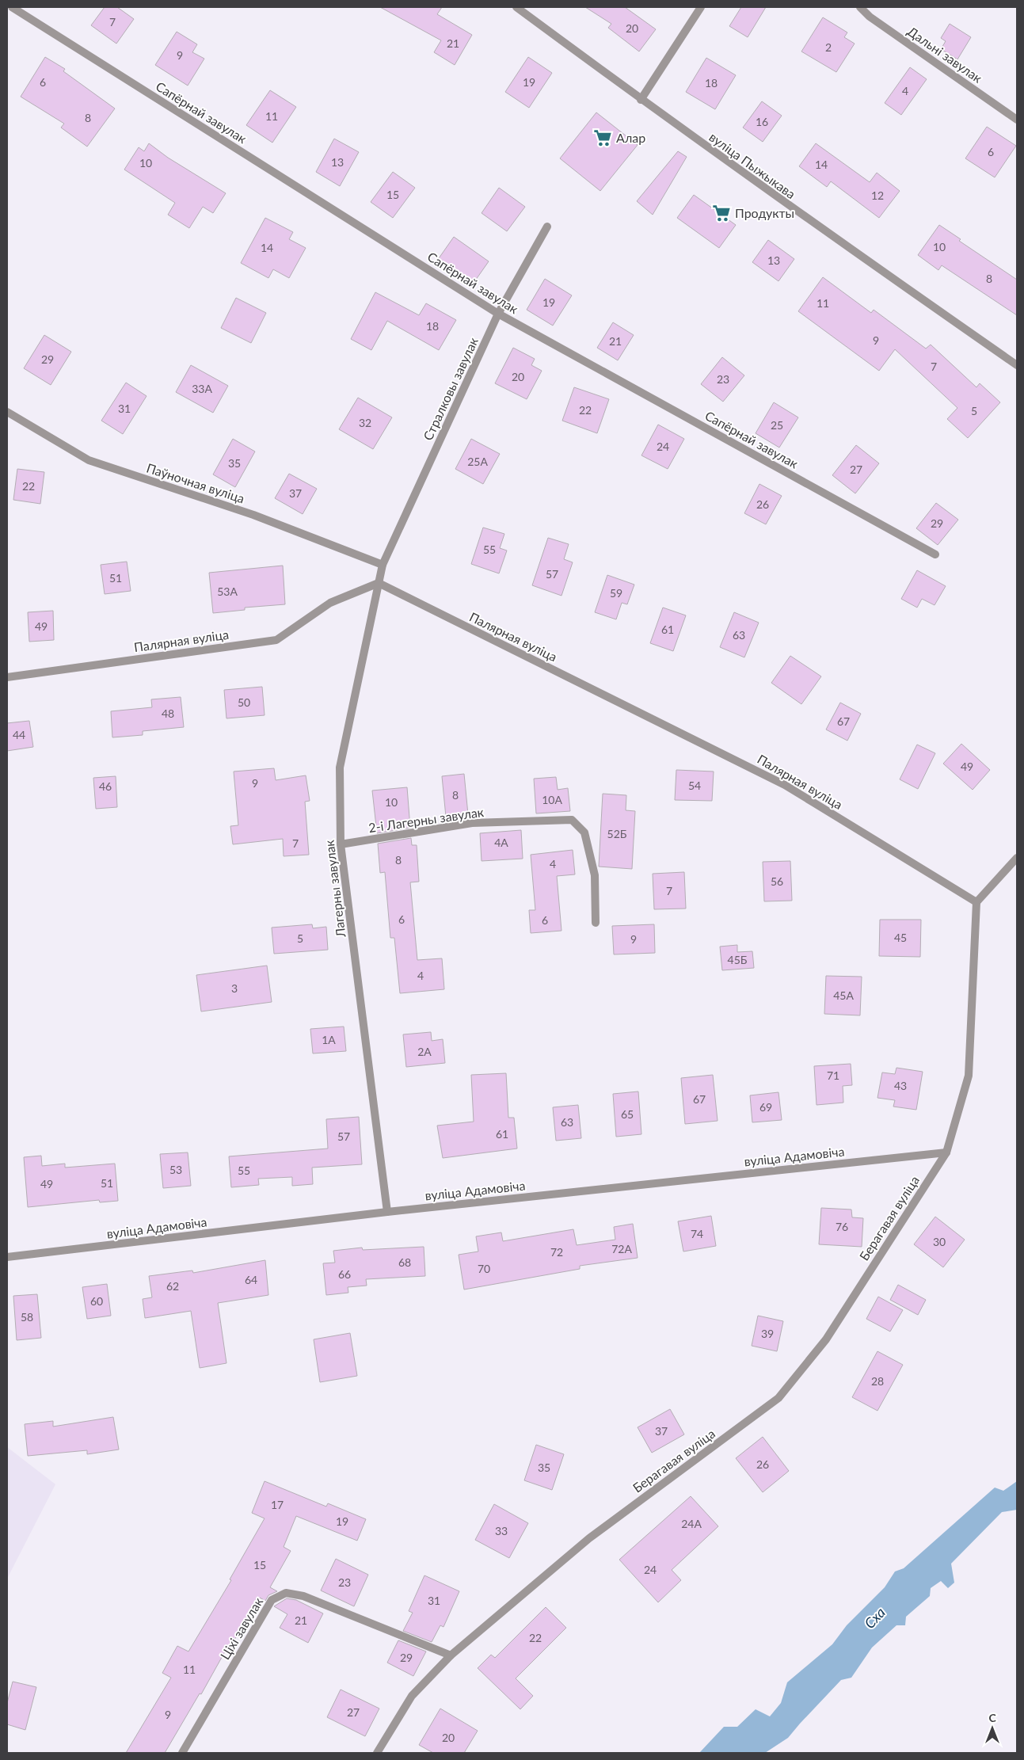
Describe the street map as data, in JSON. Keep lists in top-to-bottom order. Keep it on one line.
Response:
{"streets":{"street":["Дальні завулак","Сапёрнай завулак","вуліца Пыжыкава","Стралковы завулак","Паўночная вуліца","Палярная вуліца","2-і Лагерны завулак","Лагерны завулак","вуліца Адамовіча","Берагавая вуліца","Ціхі завулак"]},"crossings":[["Сапёрнай завулак","Стралковы завулак"],["Стралковы завулак","Паўночная вуліца"],["Стралковы завулак","Лагерны завулак"],["Паўночная вуліца","Лагерны завулак"],["Палярная вуліца","Лагерны завулак"],["Палярная вуліца","Берагавая вуліца"],["2-і Лагерны завулак","Лагерны завулак"],["Лагерны завулак","вуліца Адамовіча"],["вуліца Адамовіча","Берагавая вуліца"],["Берагавая вуліца","Ціхі завулак"]],"water":["Сха"],"places":{"supermarket":["Алар","Продукты"]},"house_numbers":["7","20","21","2","9","6","19","18","4","11","8","16","6","13","10","14","15","12","10","14","13","8","19","11","18","9","21","29","7","20","23","33А","31","22","5","32","25","24","25А","35","27","22","37","26","29","55","57","51","53А","59","49","61","63","50","48","67","44","49","9","54","46","8","10А","10","52Б","4А","7","8","4","56","7","6","6","45","5","9","45Б","4","3","45А","1А","2А","71","43","67","69","65","63","61","57","53","55","51","49","76","74","30","72А","72","68","70","66","64","62","60","58","39","28","37","26","35","17","19","24А","33","15","24","23","31","21","22","29","11","27","9","20"],"north":"top"}
